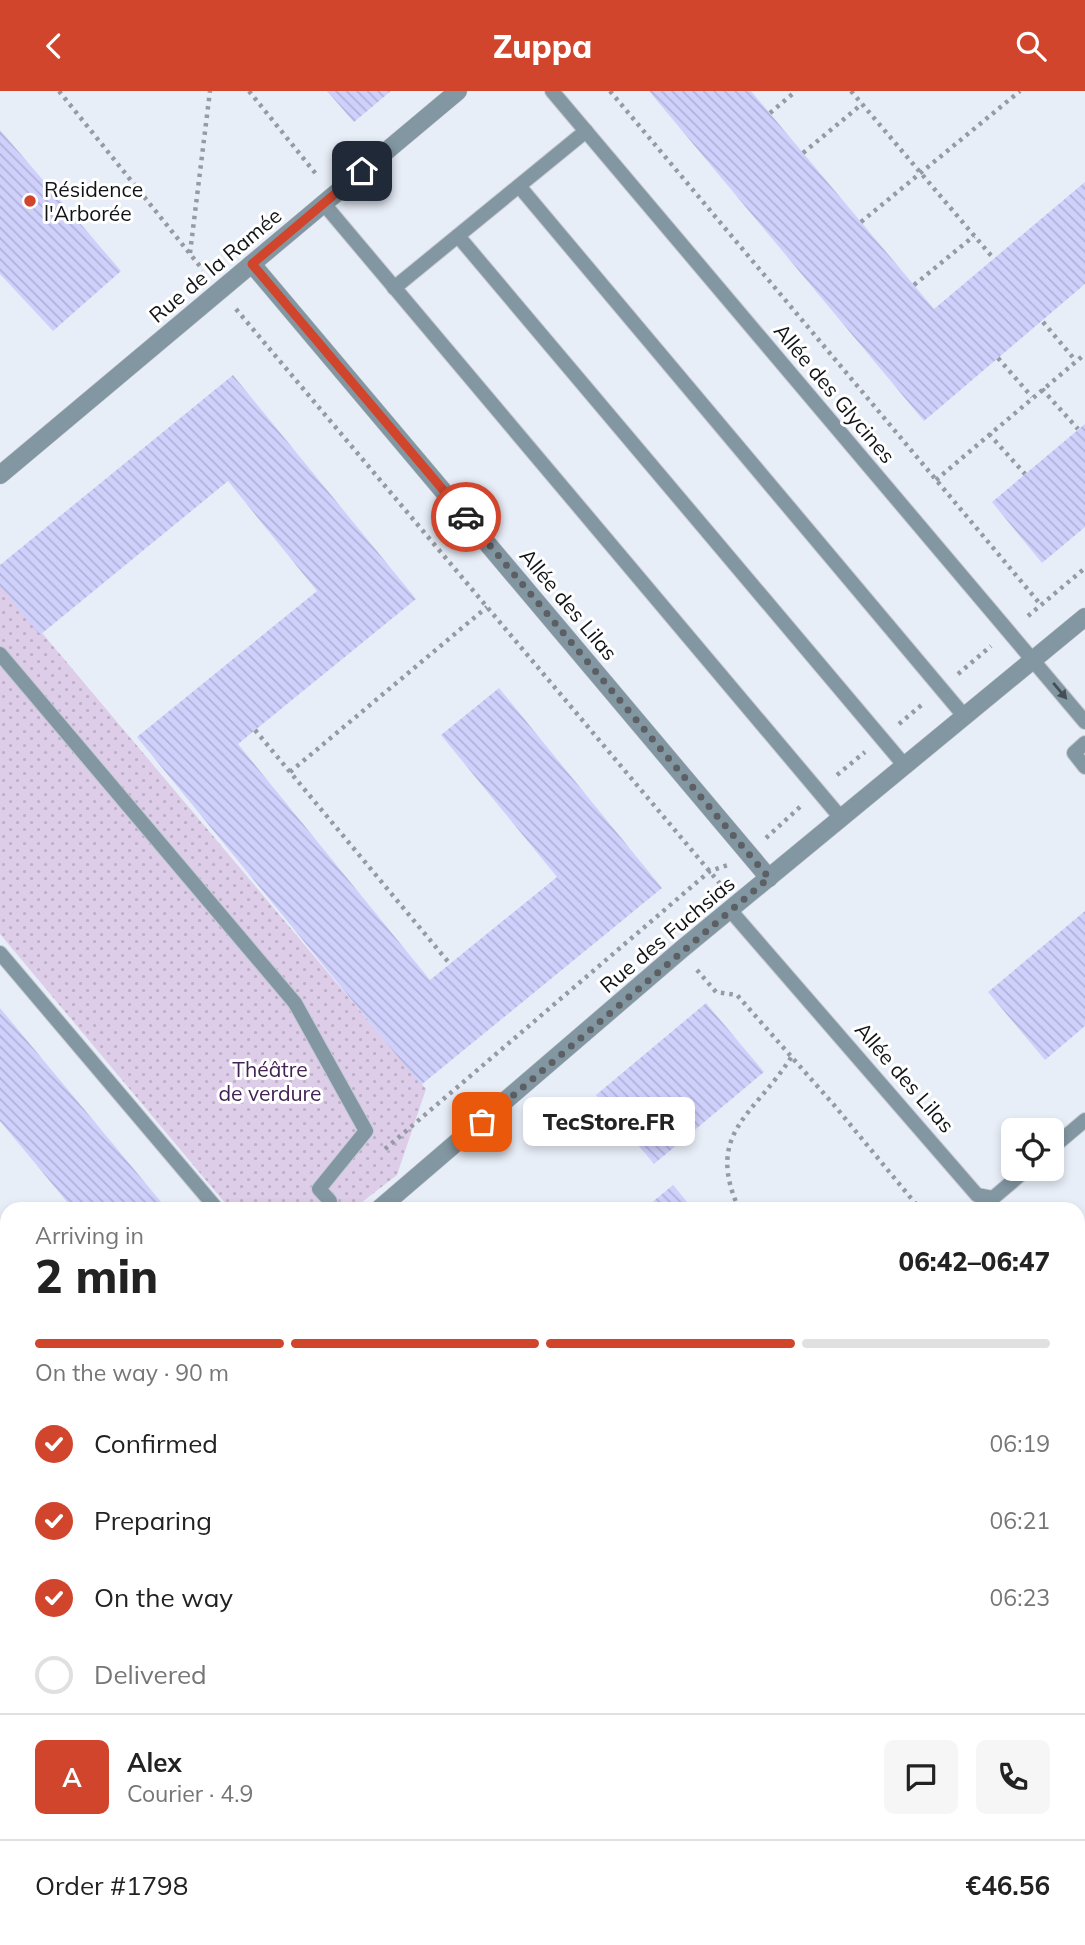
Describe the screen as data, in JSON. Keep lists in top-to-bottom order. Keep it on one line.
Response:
{"streets":{"street":["Rue de la Ramée","Allée des Lilas","Rue des Fuchsias"],"lane":["Allée des Glycines"]},"crossings":[["Rue de la Ramée","Allée des Lilas"],["Allée des Glycines","Rue des Fuchsias"],["Allée des Lilas","Rue des Fuchsias"]],"parks":["Théâtre de verdure"],"places":["Résidence l'Arborée","TecStore.FR"],"page":{"header":"Zuppa","bubble":"TecStore.FR","heading":["2 min","Arriving in","06:42–06:47"],"panel":["Alex","Courier · 4.9","Order #1798","€46.56"],"bar":"On the way · 90 m","list":[["Confirmed","06:19"],["Preparing","06:21"],["On the way","06:23"],"Delivered"],"round":"A"}}
